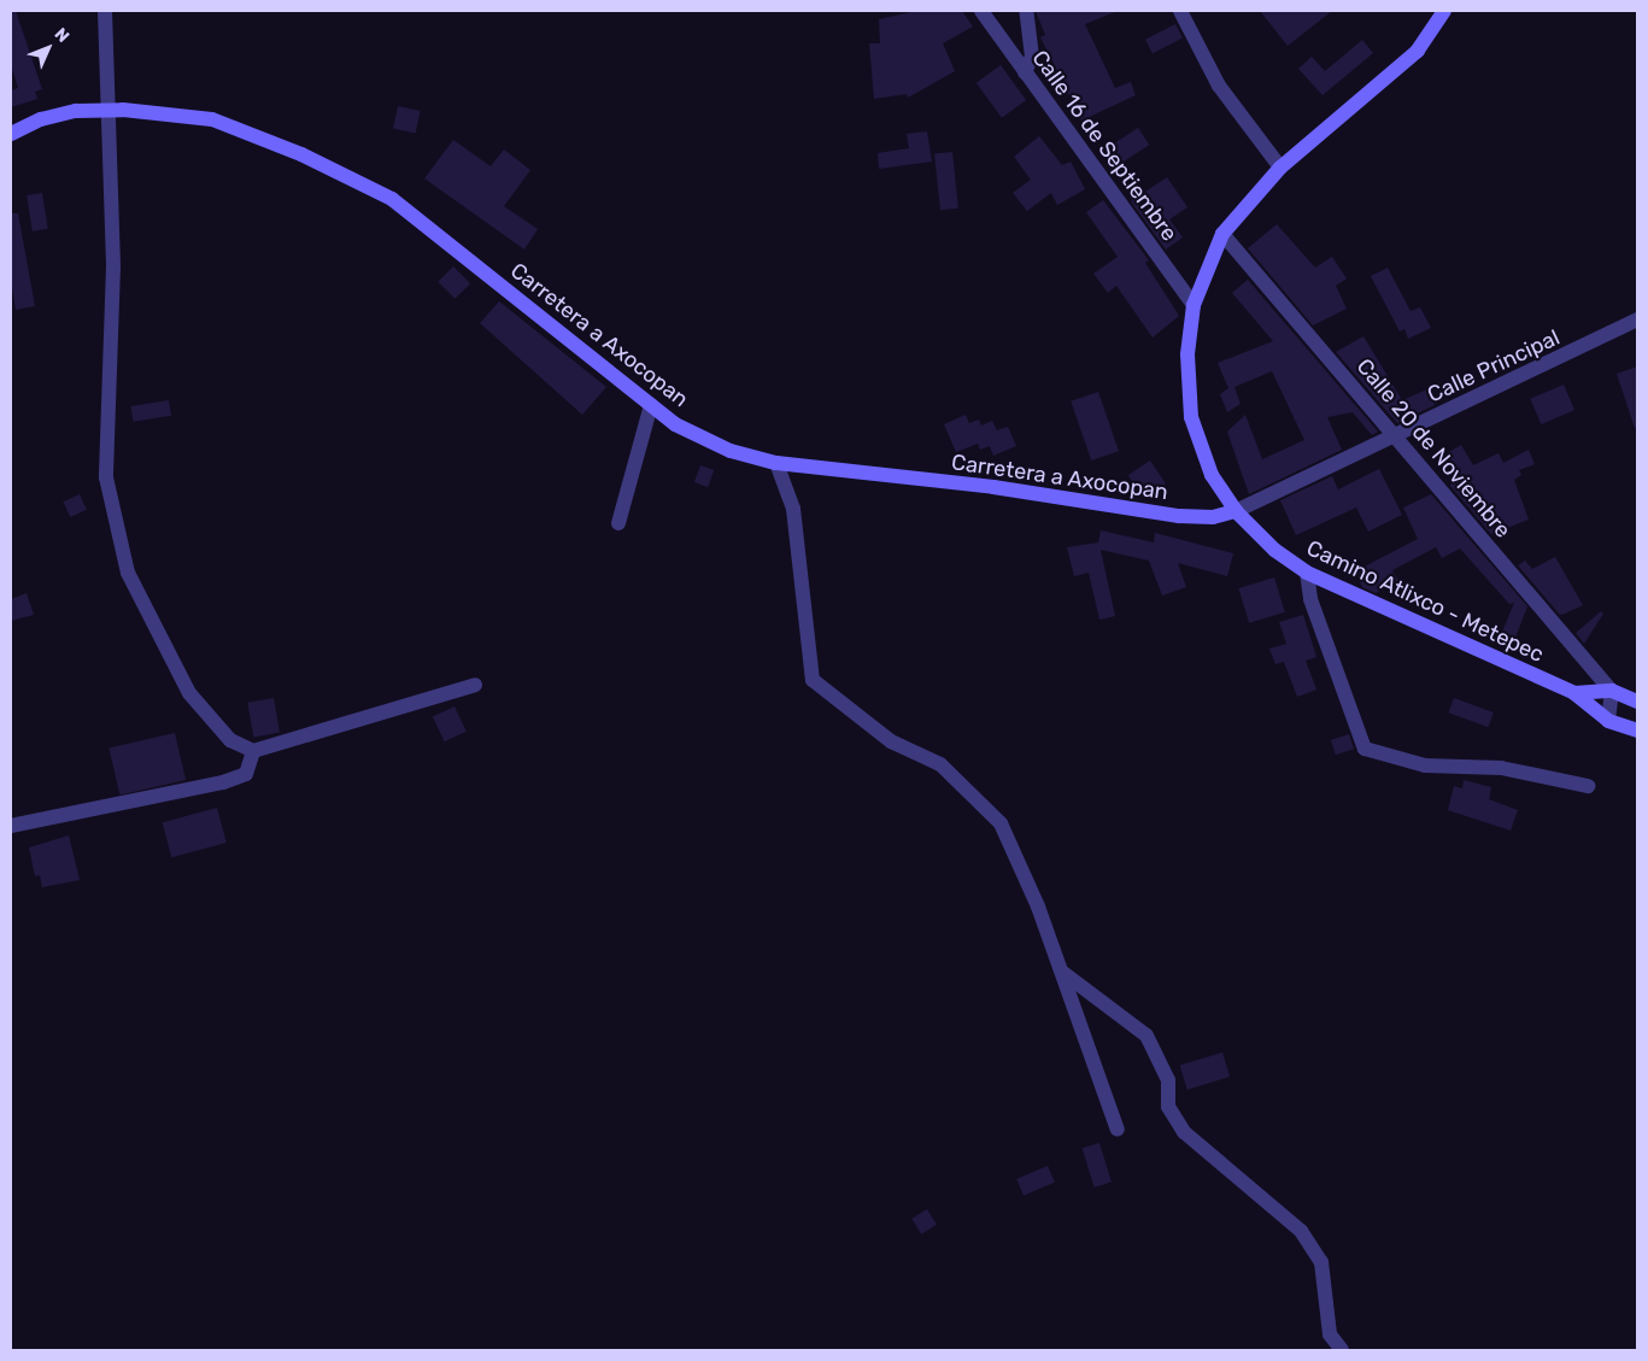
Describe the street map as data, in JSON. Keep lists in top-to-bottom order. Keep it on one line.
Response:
{"streets":{"main road":["Carretera a Axocopan","Camino Atlixco - Metepec"],"street":["Calle 16 de Septiembre","Calle Principal","Calle 20 de Noviembre"]},"crossings":[["Calle 16 de Septiembre","Camino Atlixco - Metepec"],["Carretera a Axocopan","Calle Principal"],["Carretera a Axocopan","Camino Atlixco - Metepec"],["Calle Principal","Calle 20 de Noviembre"],["Calle Principal","Camino Atlixco - Metepec"],["Calle 20 de Noviembre","Camino Atlixco - Metepec"]],"north":"top right"}
